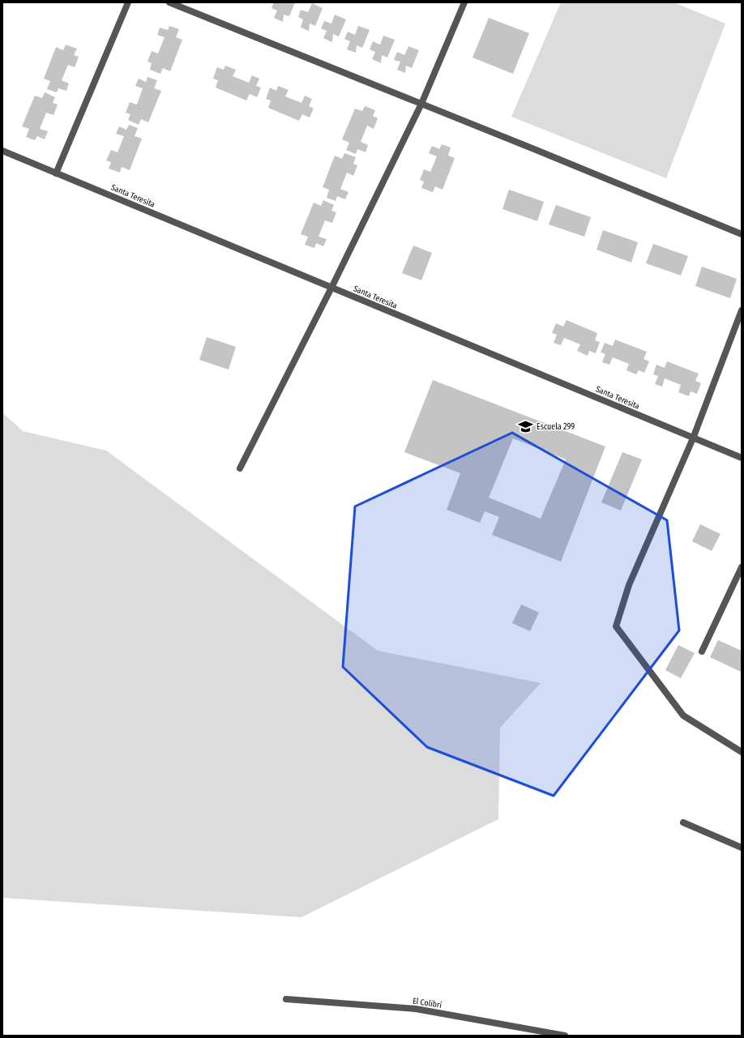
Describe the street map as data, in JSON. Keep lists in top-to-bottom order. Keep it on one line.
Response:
{"streets":{"street":["Santa Teresita","El Colibrí"]},"places":{"school or university":["Escuela 299"]}}
